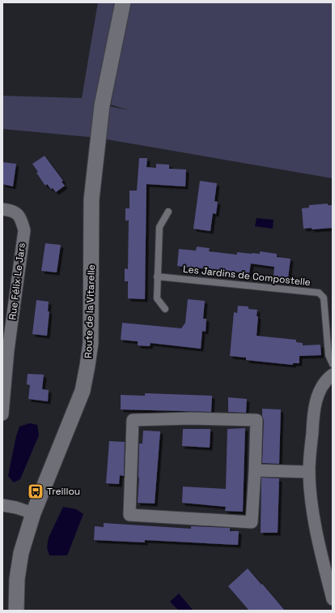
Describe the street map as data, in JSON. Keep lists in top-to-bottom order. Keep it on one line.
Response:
{"streets":{"street":["Rue Félix Le Jars","Route de la Vitarelle"],"lane":["Les Jardins de Compostelle"]},"places":{"bus stop":["Treillou"]}}
